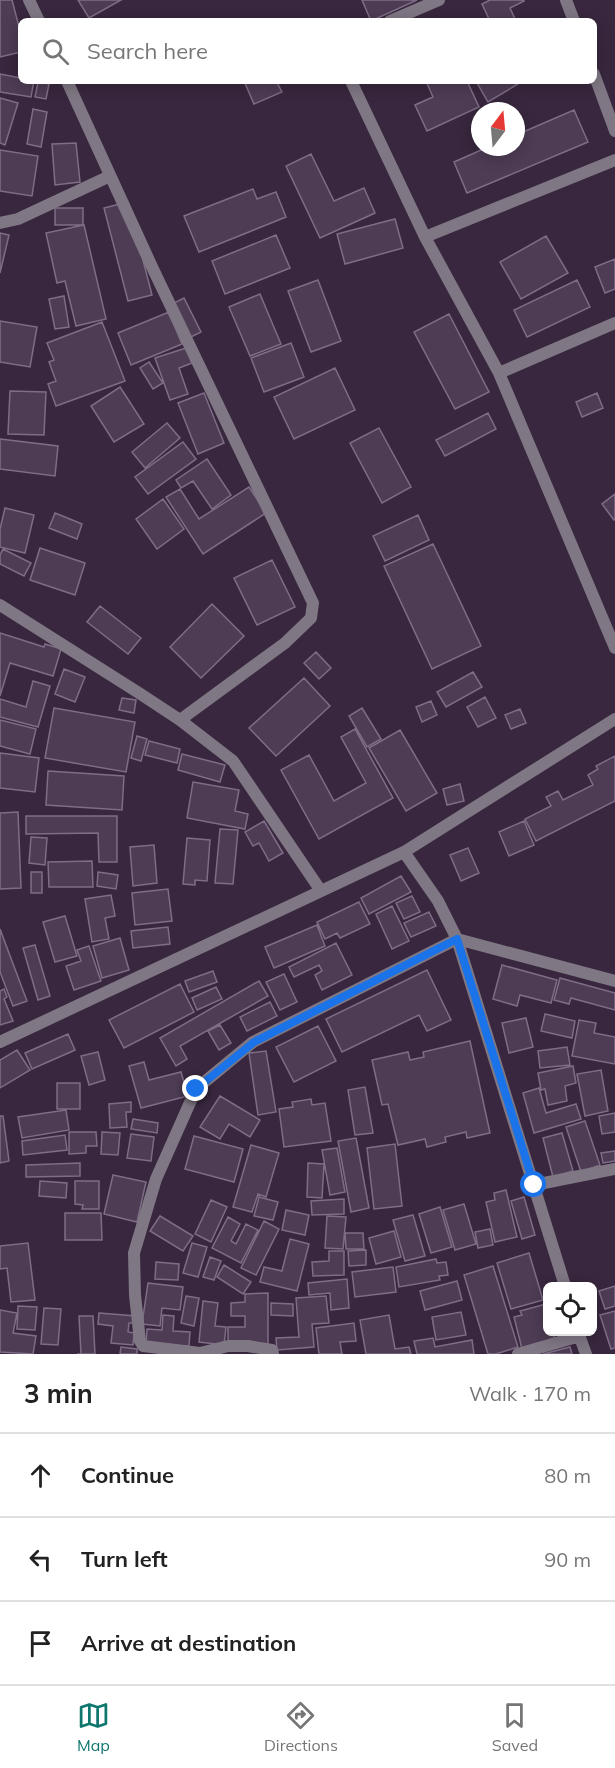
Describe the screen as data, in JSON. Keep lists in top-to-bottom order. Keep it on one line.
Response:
{"north":"top","page":{"search":"Search here","heading":["3 min","Walk · 170 m"],"list":[["Continue","80 m"],["Turn left","90 m"],"Arrive at destination"],"nav":["Map","Directions","Saved"]}}
